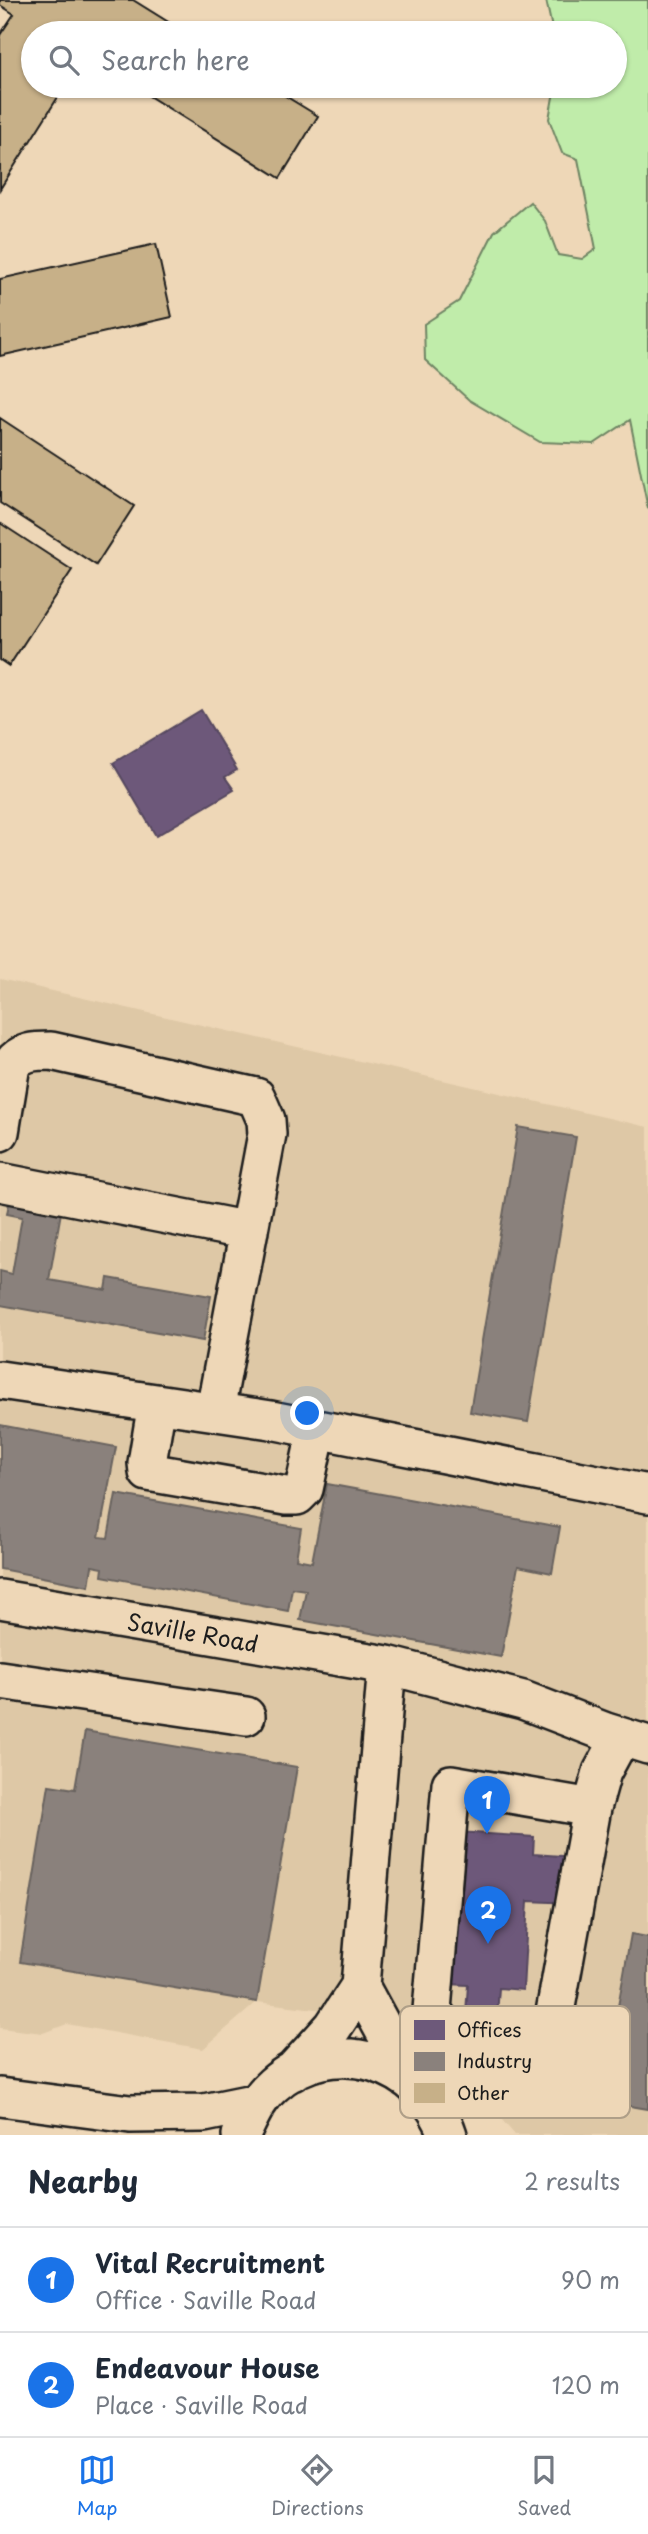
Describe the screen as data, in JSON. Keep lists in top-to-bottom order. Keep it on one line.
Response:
{"streets":{"street":["Saville Road"]},"legend":["Offices","Industry","Other"],"page":{"search":"Search here","pins":["1","2"],"heading":["Nearby","2 results"],"list":[{"mark":"1","name":"Vital Recruitment","note":"Office · Saville Road","value":"90 m"},{"mark":"2","name":"Endeavour House","note":"Place · Saville Road","value":"120 m"}],"nav":["Map","Directions","Saved"]}}
